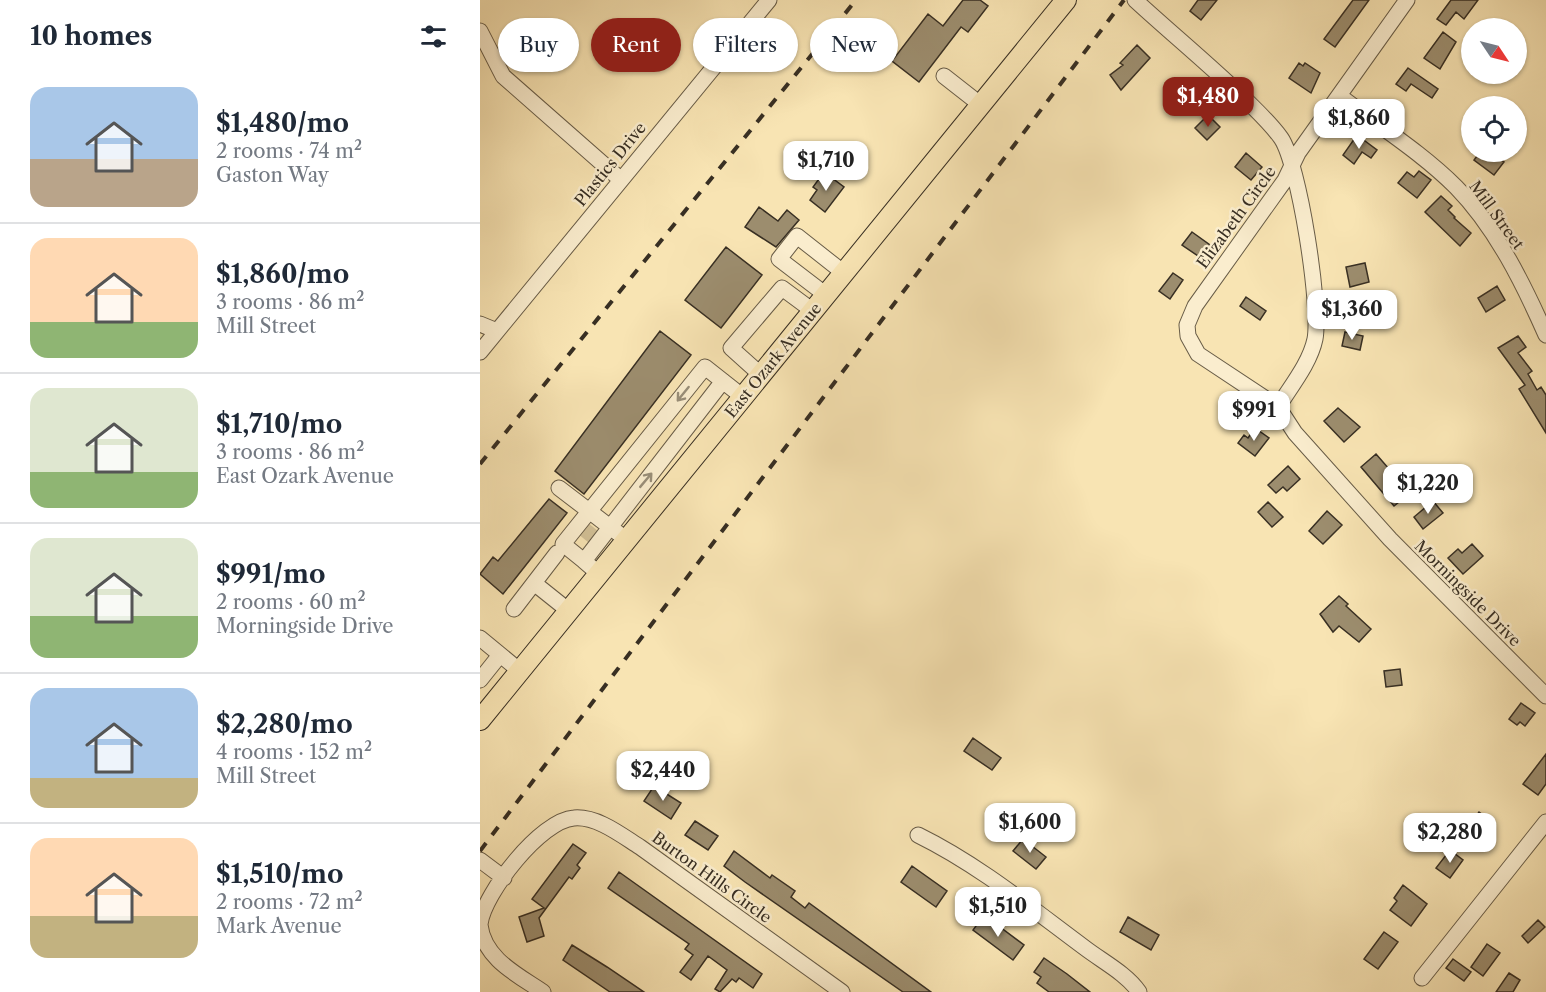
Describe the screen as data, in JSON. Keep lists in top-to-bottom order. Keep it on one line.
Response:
{"streets":{"main road":["East Ozark Avenue"],"street":["Plastics Drive","Mill Street","Elizabeth Circle","Morningside Drive","Burton Hills Circle"]},"crossings":[["Mill Street","Elizabeth Circle"],["Elizabeth Circle","Morningside Drive"]],"north":"bottom right","page":{"heading":"10 homes","chip":["Buy","Rent","Filters","New"],"list":[{"name":"$1,480/mo","note":"2 rooms · 74 m² · Gaston Way"},{"name":"$1,860/mo","note":"3 rooms · 86 m² · Mill Street"},{"name":"$1,710/mo","note":"3 rooms · 86 m² · East Ozark Avenue"},{"name":"$991/mo","note":"2 rooms · 60 m² · Morningside Drive"},{"name":"$2,280/mo","note":"4 rooms · 152 m² · Mill Street"},{"name":"$1,510/mo","note":"2 rooms · 72 m² · Mark Avenue"}],"price":["$1,480","$1,860","$1,710","$1,360","$991","$1,220","$2,440","$1,600","$2,280","$1,510"]}}
